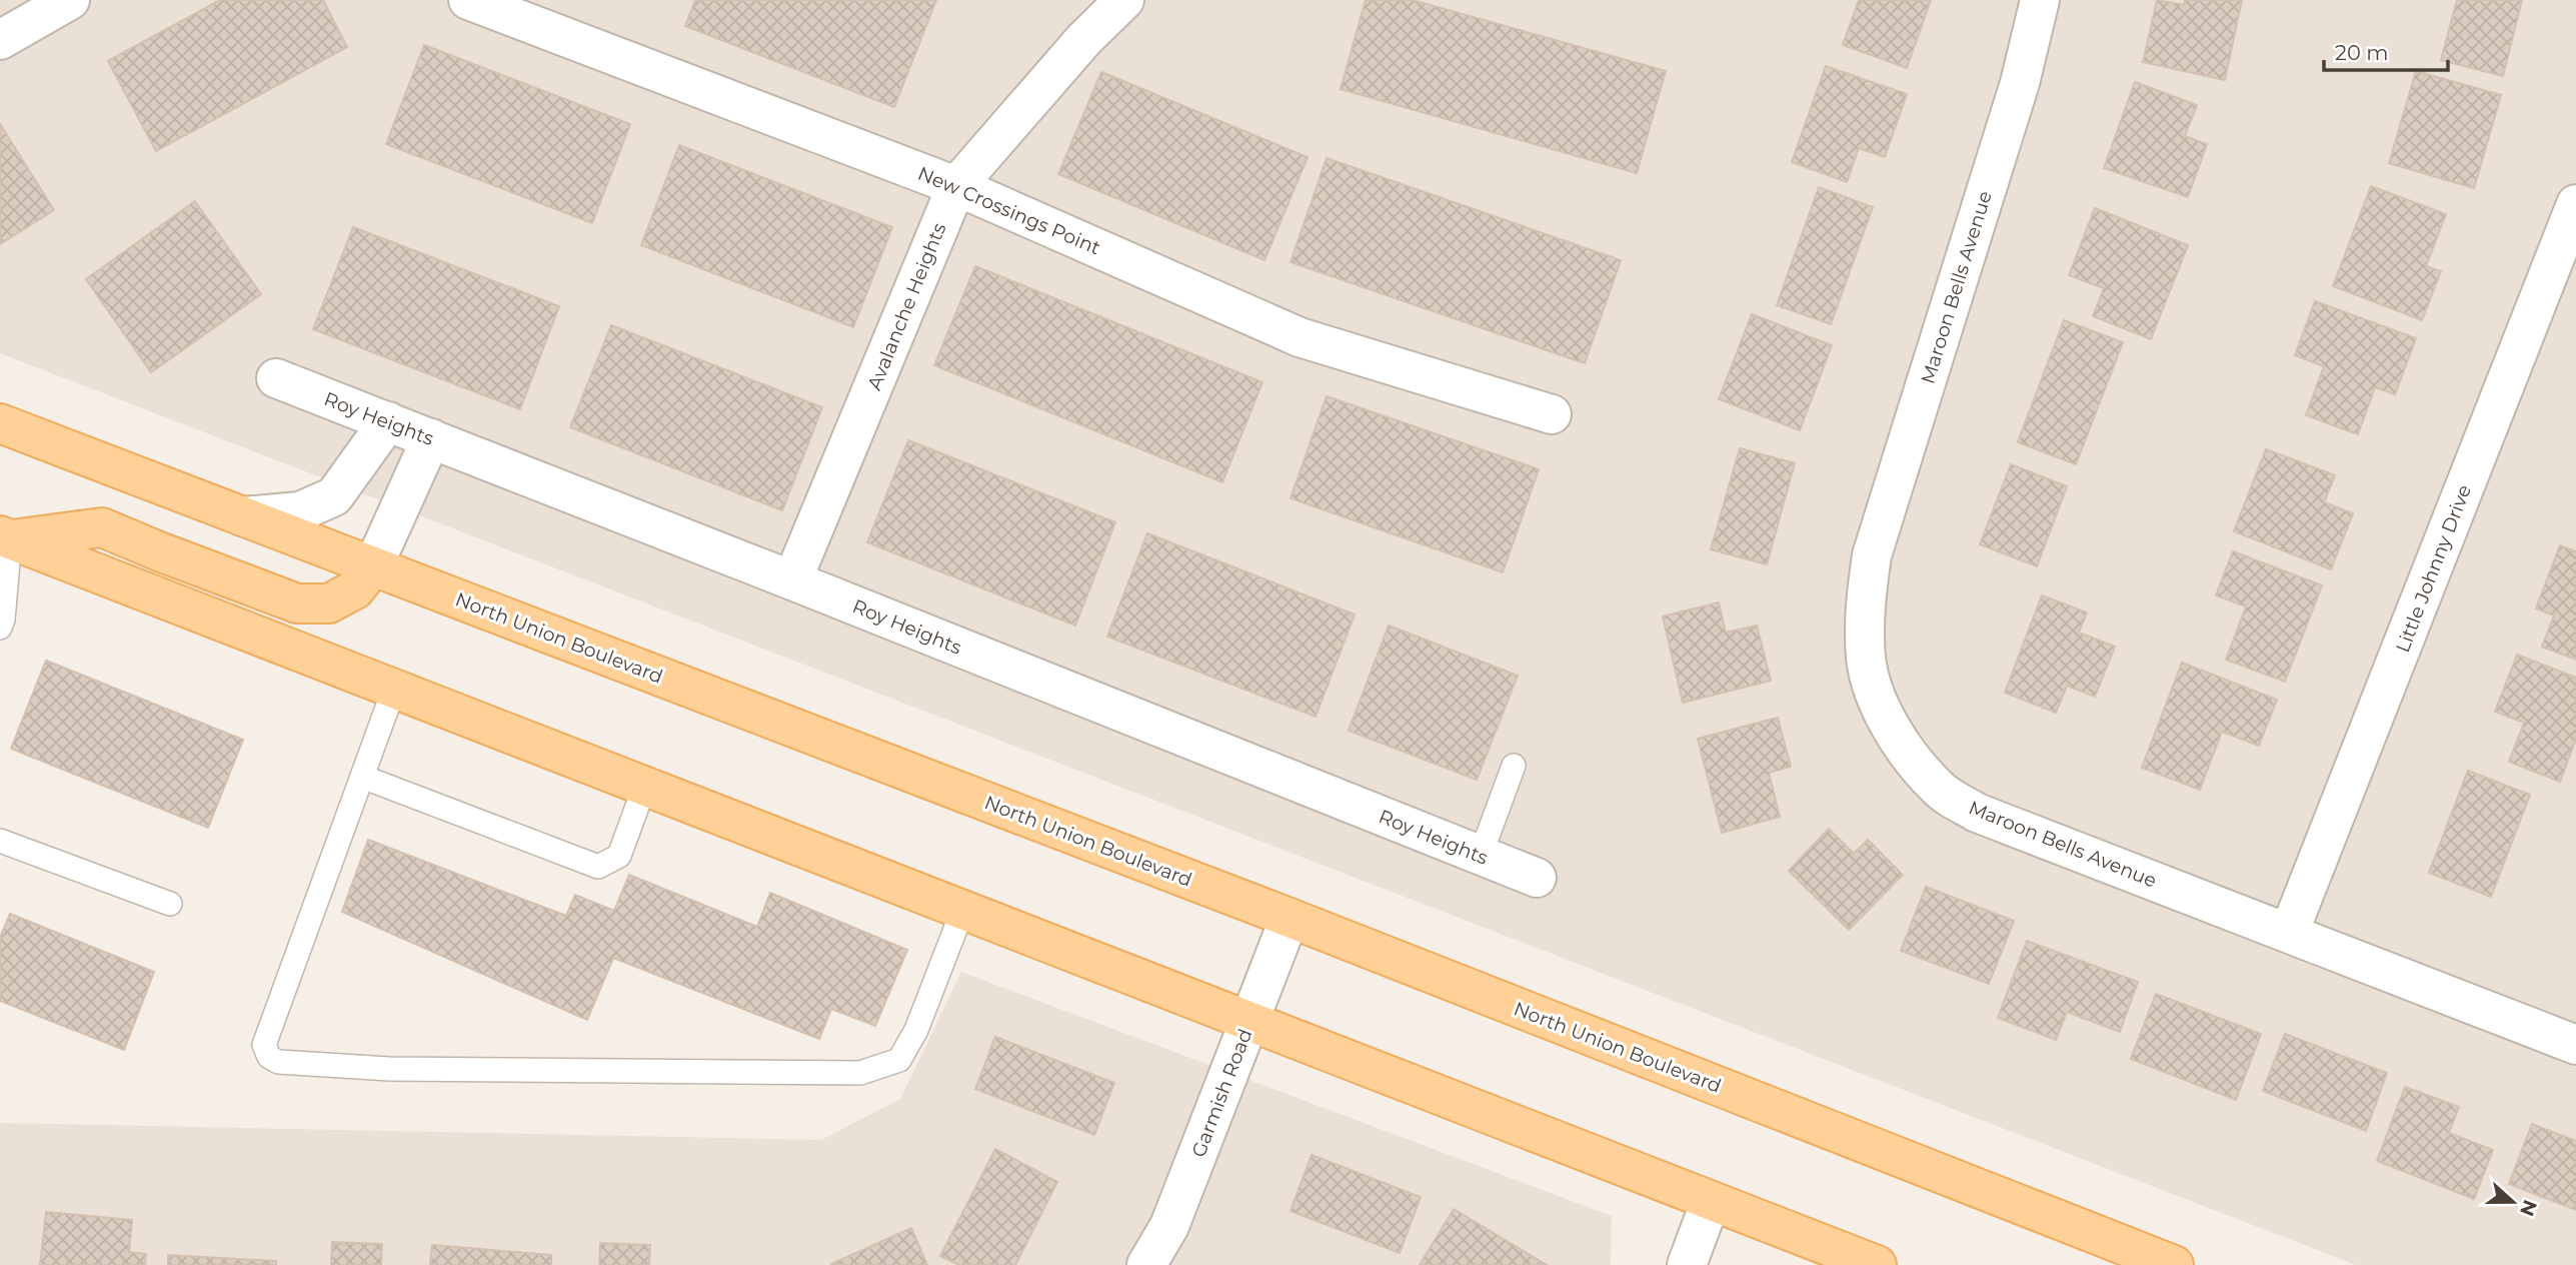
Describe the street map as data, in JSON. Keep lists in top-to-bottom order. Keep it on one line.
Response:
{"streets":{"main road":["North Union Boulevard"],"street":["New Crossings Point","Maroon Bells Avenue","Avalanche Heights","Roy Heights","Little Johnny Drive","Garmish Road"]},"crossings":[["New Crossings Point","Avalanche Heights"],["Maroon Bells Avenue","Little Johnny Drive"],["Avalanche Heights","Roy Heights"],["North Union Boulevard","Garmish Road"]],"scale_bar":"20 m","north":"right"}
